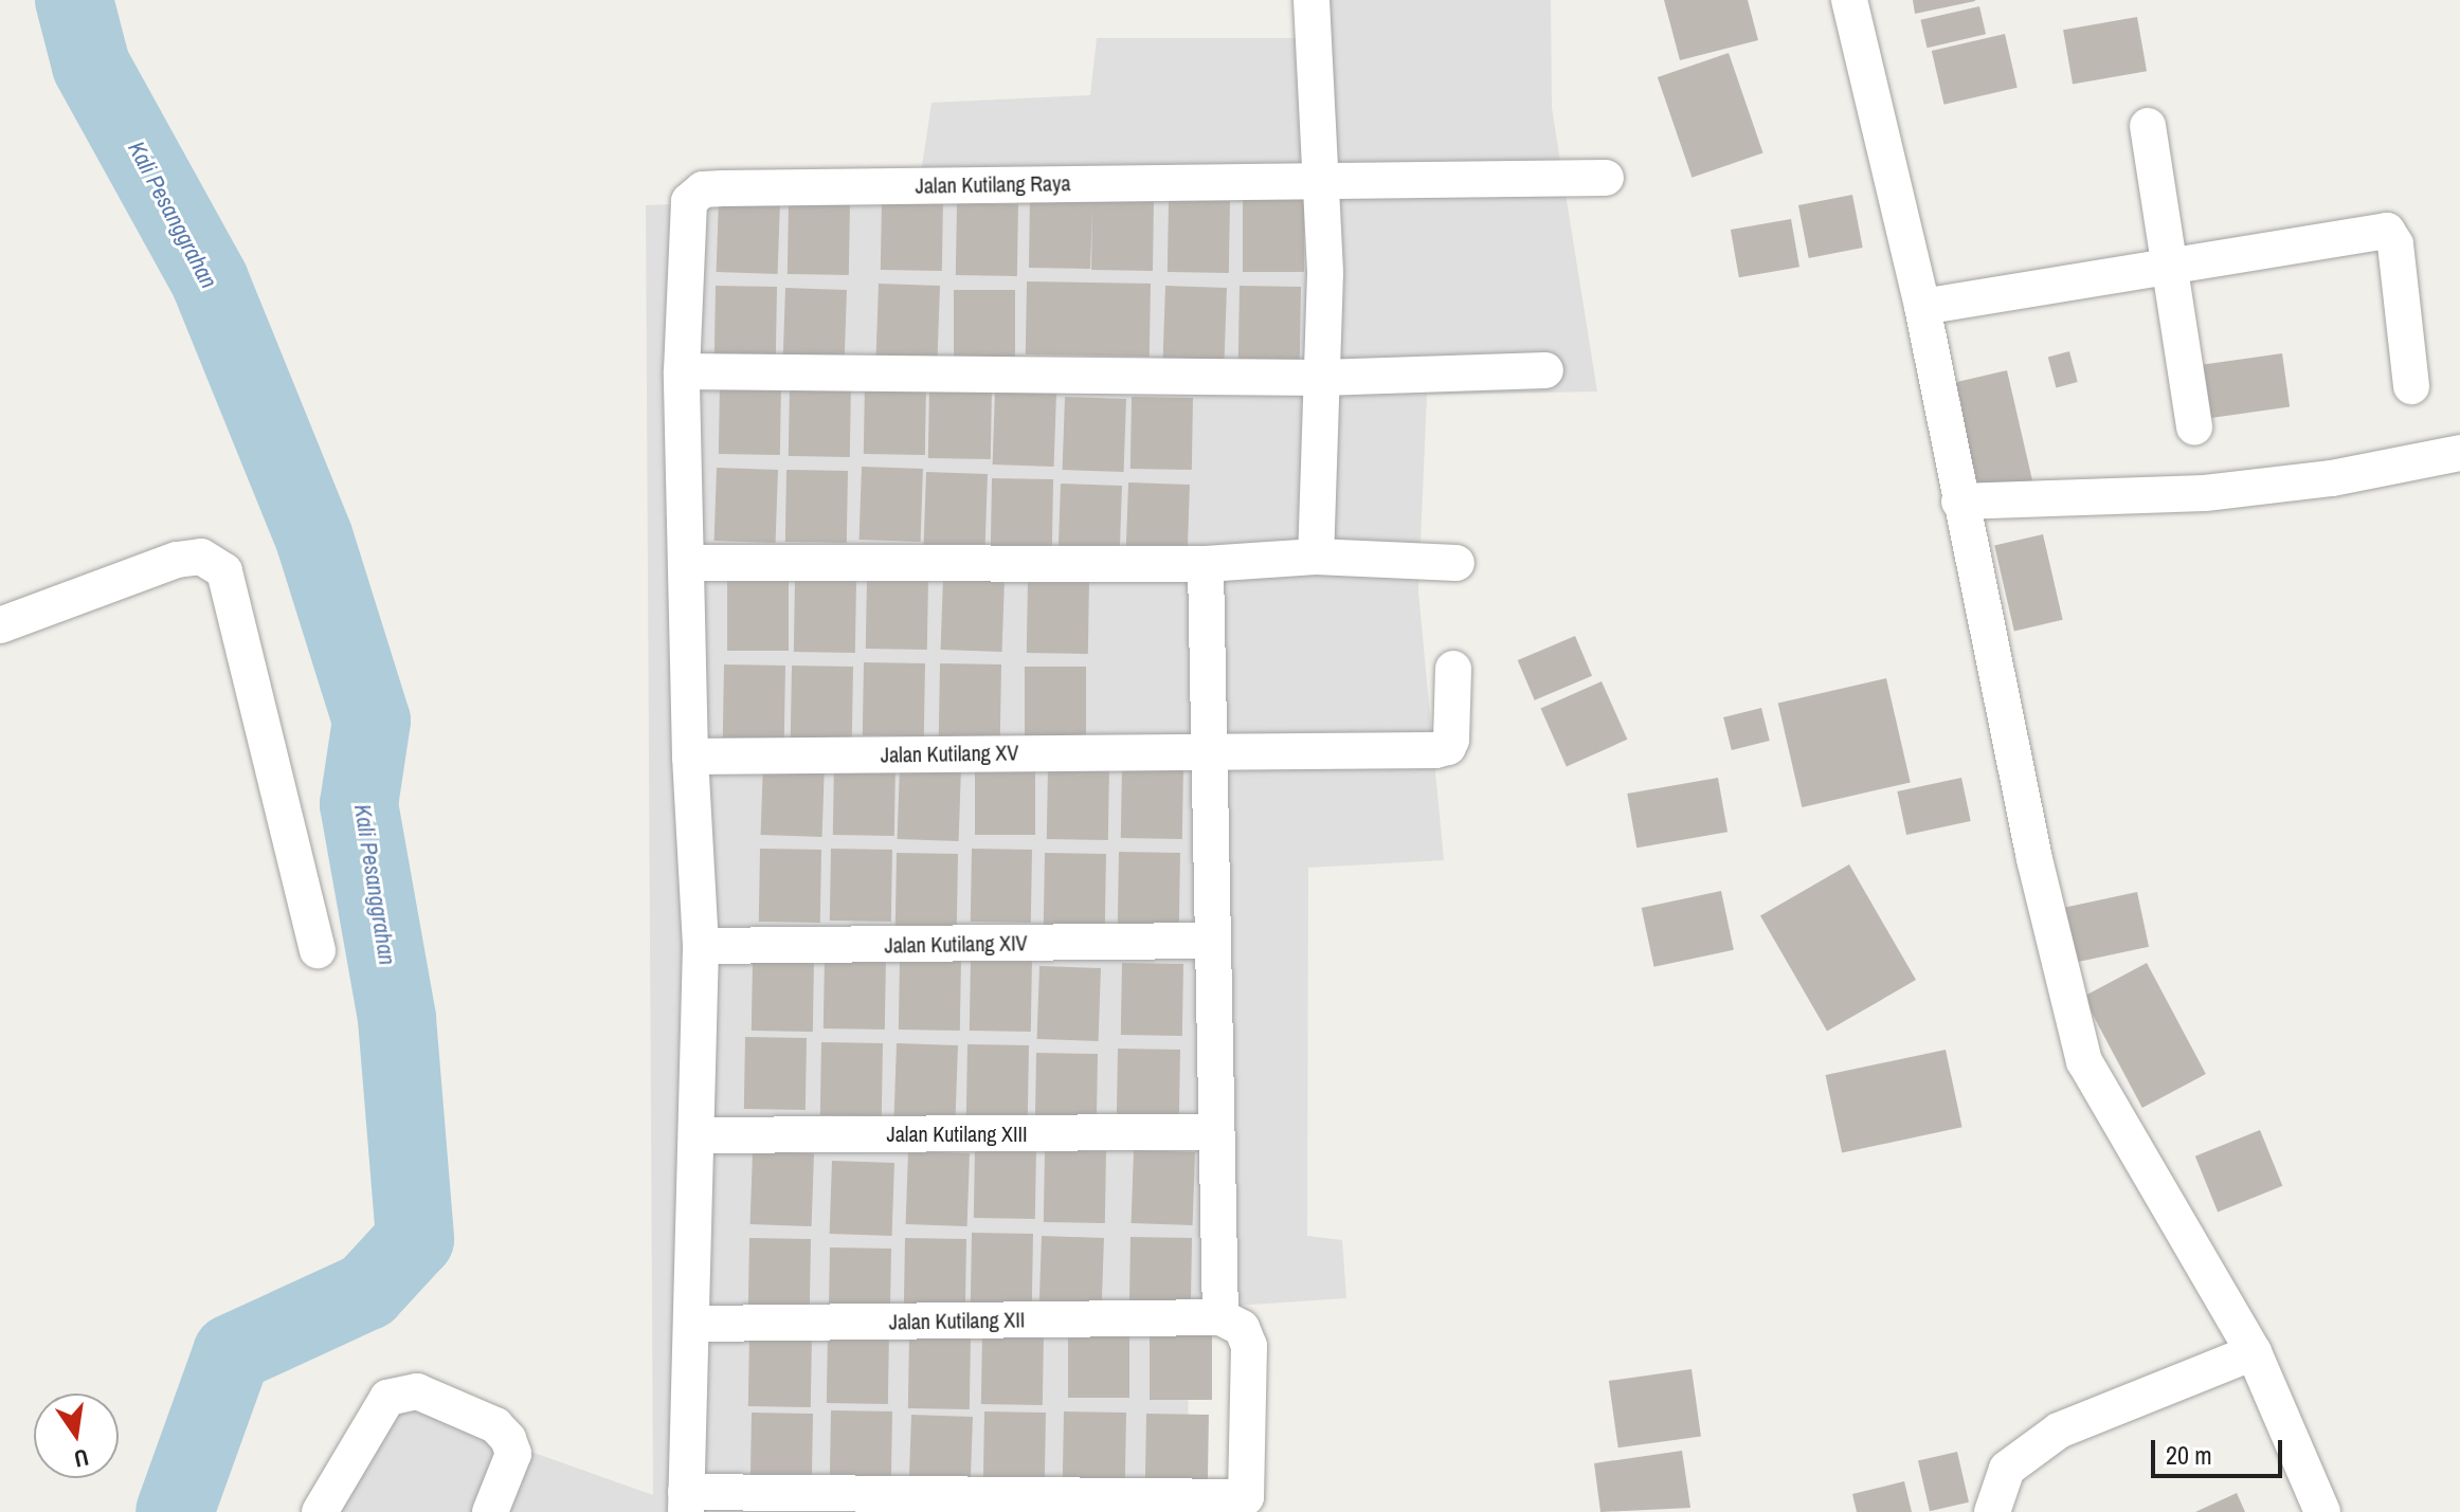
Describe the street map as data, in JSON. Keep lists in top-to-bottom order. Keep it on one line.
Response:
{"streets":{"street":["Jalan Kutilang Raya","Jalan Kutilang XV","Jalan Kutilang XIV","Jalan Kutilang XIII","Jalan Kutilang XII"]},"water":["Kali Pesanggrahan"],"scale_bar":"20 m","north":"bottom"}
